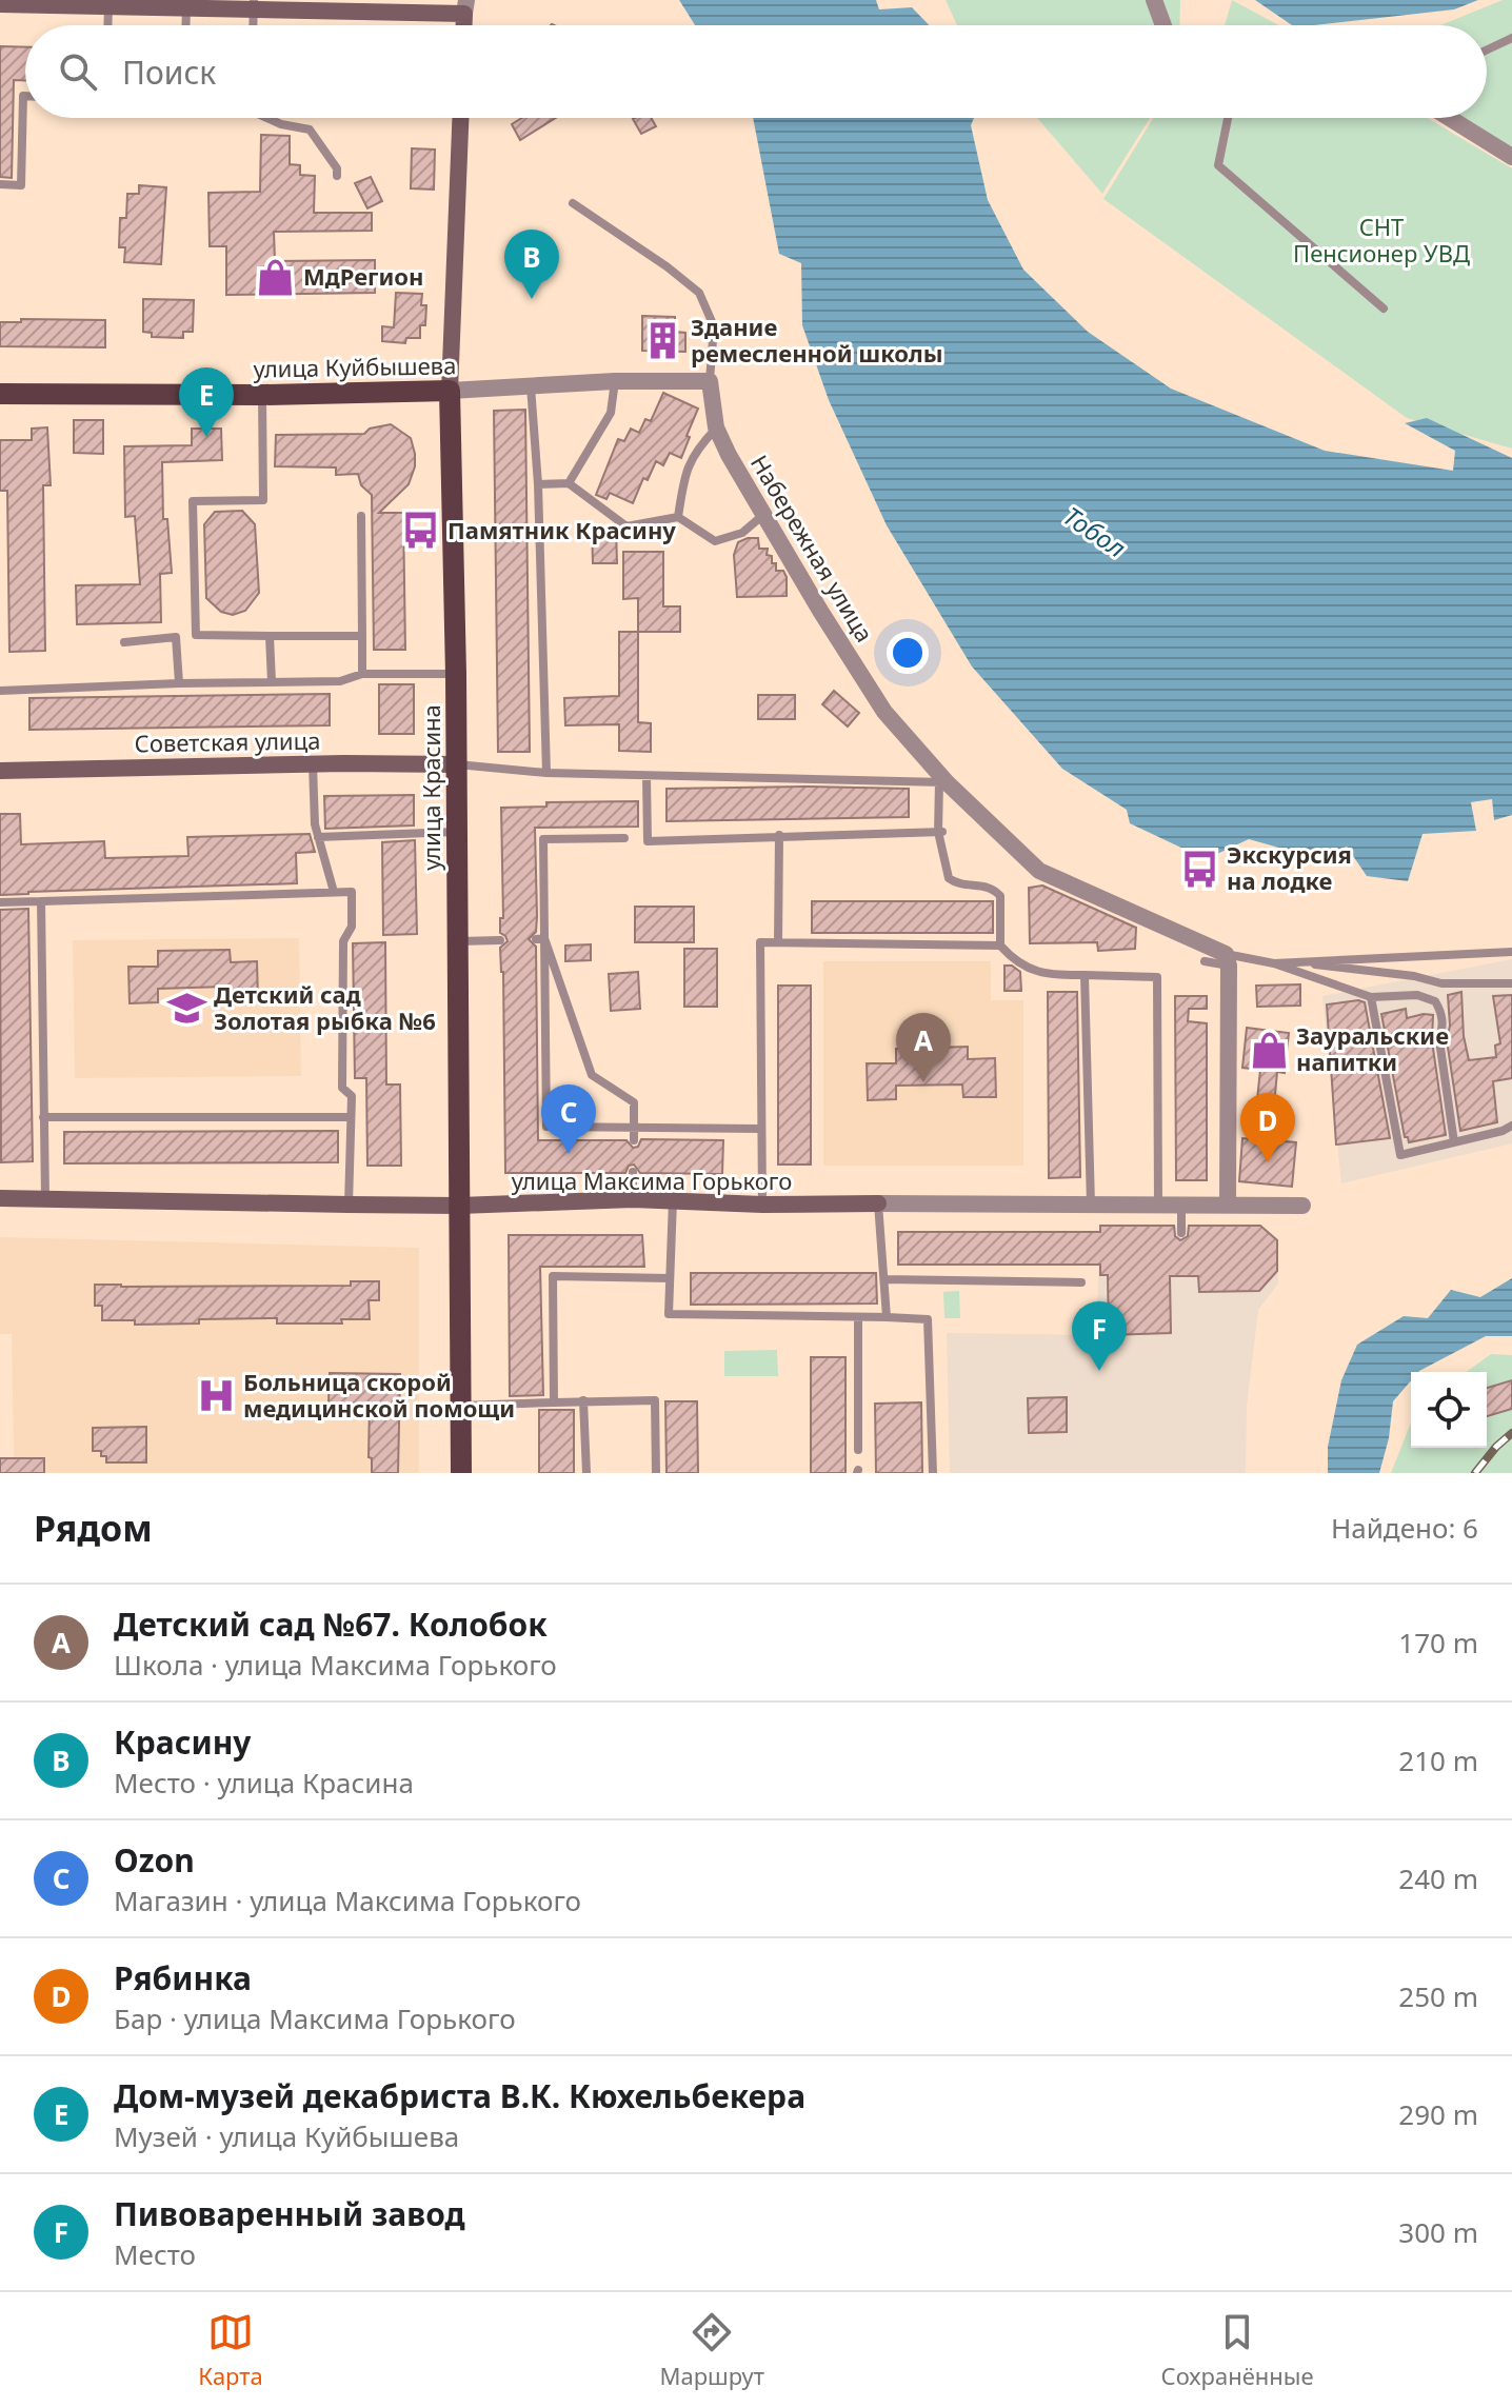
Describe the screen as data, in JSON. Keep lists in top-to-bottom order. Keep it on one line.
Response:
{"streets":{"main road":["улица Куйбышева","улица Красина"],"street":["Набережная улица","Советская улица","улица Максима Горького"]},"crossings":[["улица Куйбышева","Набережная улица"],["улица Куйбышева","улица Красина"],["Советская улица","улица Красина"],["улица Красина","улица Максима Горького"]],"water":["Тобол"],"parks":["СНТ Пенсионер УВД"],"places":{"shop":["МдРегион","Зауральские напитки"],"building":["Здание ремесленной школы"],"bus stop":["Памятник Красину","Экскурсия на лодке"],"school or university":["Детский сад Золотая рыбка №6"],"hospital":["Больница скорой медицинской помощи"]},"page":{"search":"Поиск","pins":["B","E","A","C","D","F"],"heading":["Рядом","Найдено: 6"],"list":[{"mark":"A","name":"Детский сад №67. Колобок","note":"Школа · улица Максима Горького","value":"170 m"},{"mark":"B","name":"Красину","note":"Место · улица Красина","value":"210 m"},{"mark":"C","name":"Ozon","note":"Магазин · улица Максима Горького","value":"240 m"},{"mark":"D","name":"Рябинка","note":"Бар · улица Максима Горького","value":"250 m"},{"mark":"E","name":"Дом-музей декабриста В.К. Кюхельбекера","note":"Музей · улица Куйбышева","value":"290 m"},{"mark":"F","name":"Пивоваренный завод","note":"Место","value":"300 m"}],"nav":["Карта","Маршрут","Сохранённые"]}}
